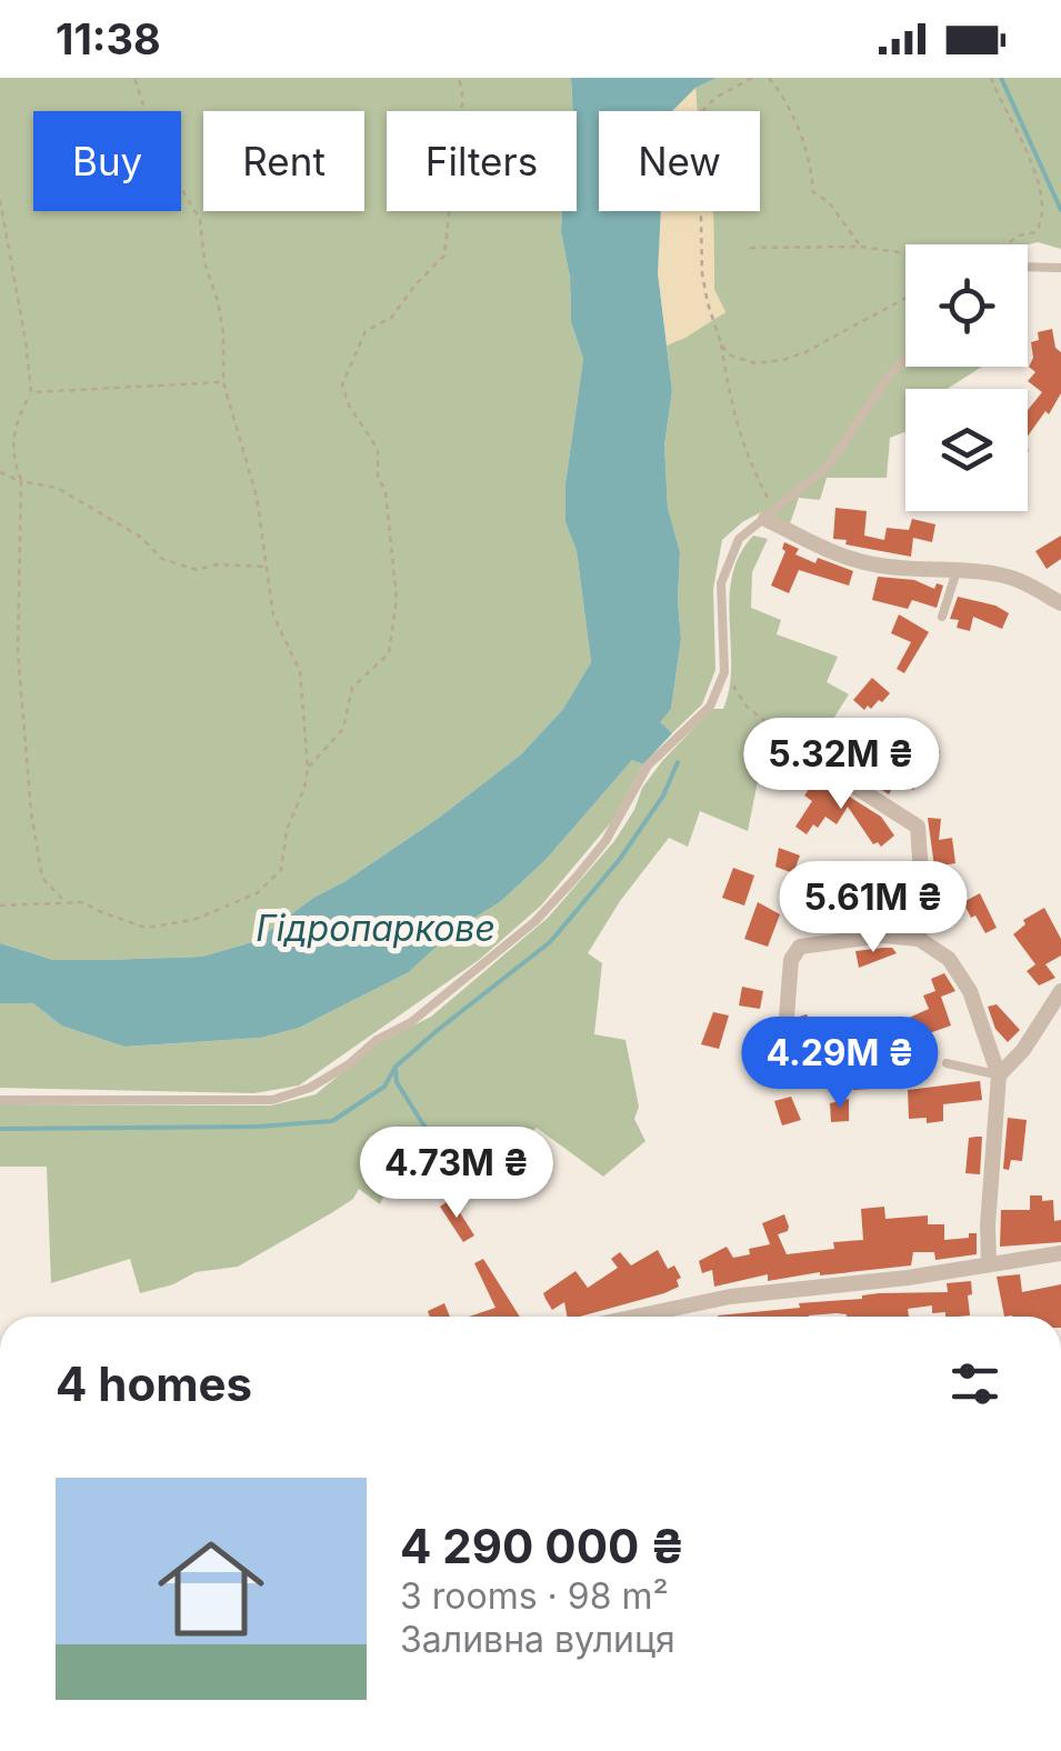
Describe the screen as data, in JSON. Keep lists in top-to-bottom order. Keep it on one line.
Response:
{"water":["Гідропаркове"],"page":{"status":"11:38","chip":["Buy","Rent","Filters","New"],"price":["5.32M ₴","5.61M ₴","4.29M ₴","4.73M ₴"],"heading":"4 homes","list":[{"name":"4 290 000 ₴","note":"3 rooms · 98 m² · Заливна вулиця"}]}}
